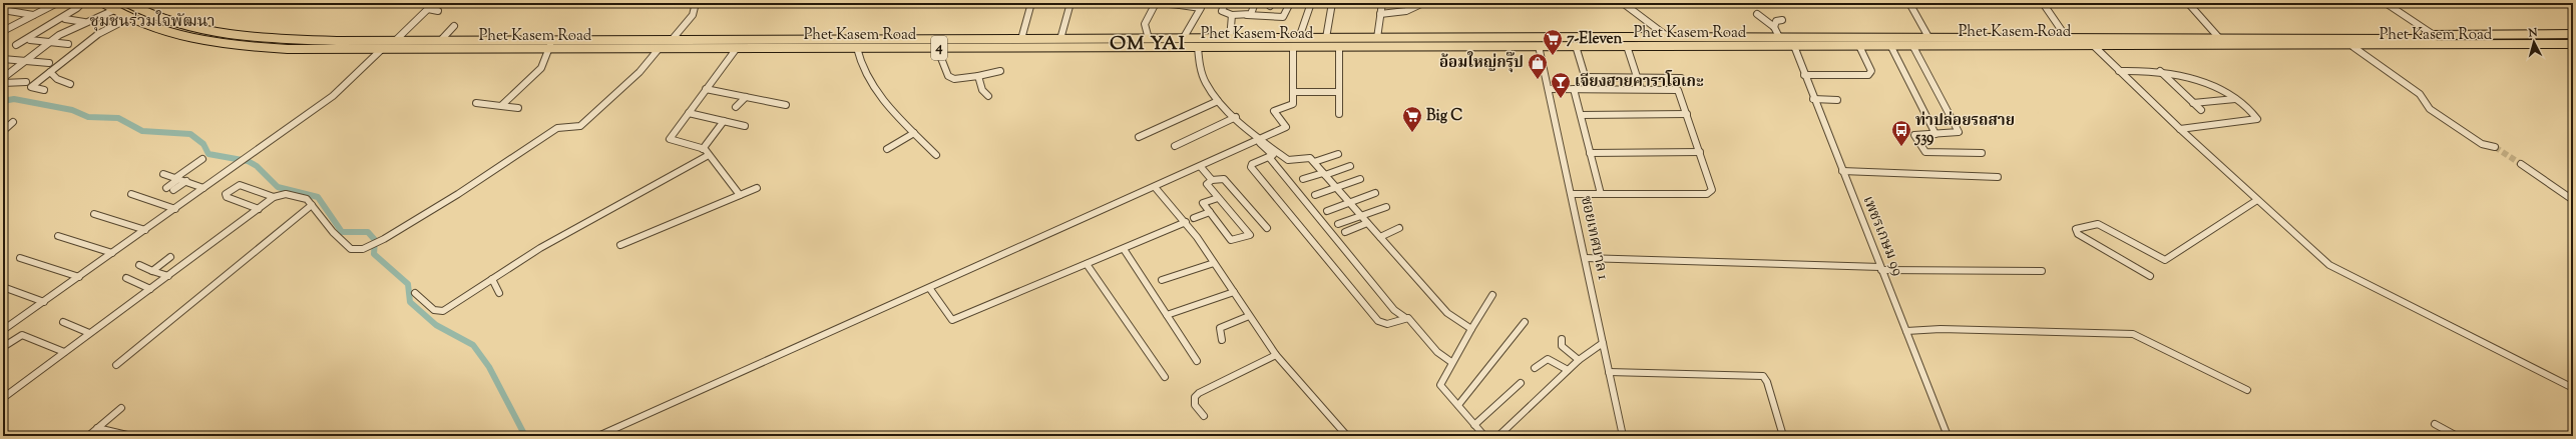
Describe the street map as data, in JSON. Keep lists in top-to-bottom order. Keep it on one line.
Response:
{"streets":{"main road":["Phet Kasem Road","4"],"street":["เพชรเกษม 99","ซอยเทศบาล 1"]},"crossings":[["Phet Kasem Road","เพชรเกษม 99"],["Phet Kasem Road","ซอยเทศบาล 1"]],"districts":["ชุมชนร่วมใจพัฒนา","OM YAI"],"places":{"supermarket":["7-Eleven","Big C"],"shop":["อ้อมใหญ่กรุ๊ป"],"bar":["เจียงฮายคาราโอเกะ"],"bus stop":["ท่าปล่อยรถสาย 539"]},"north":"top"}
